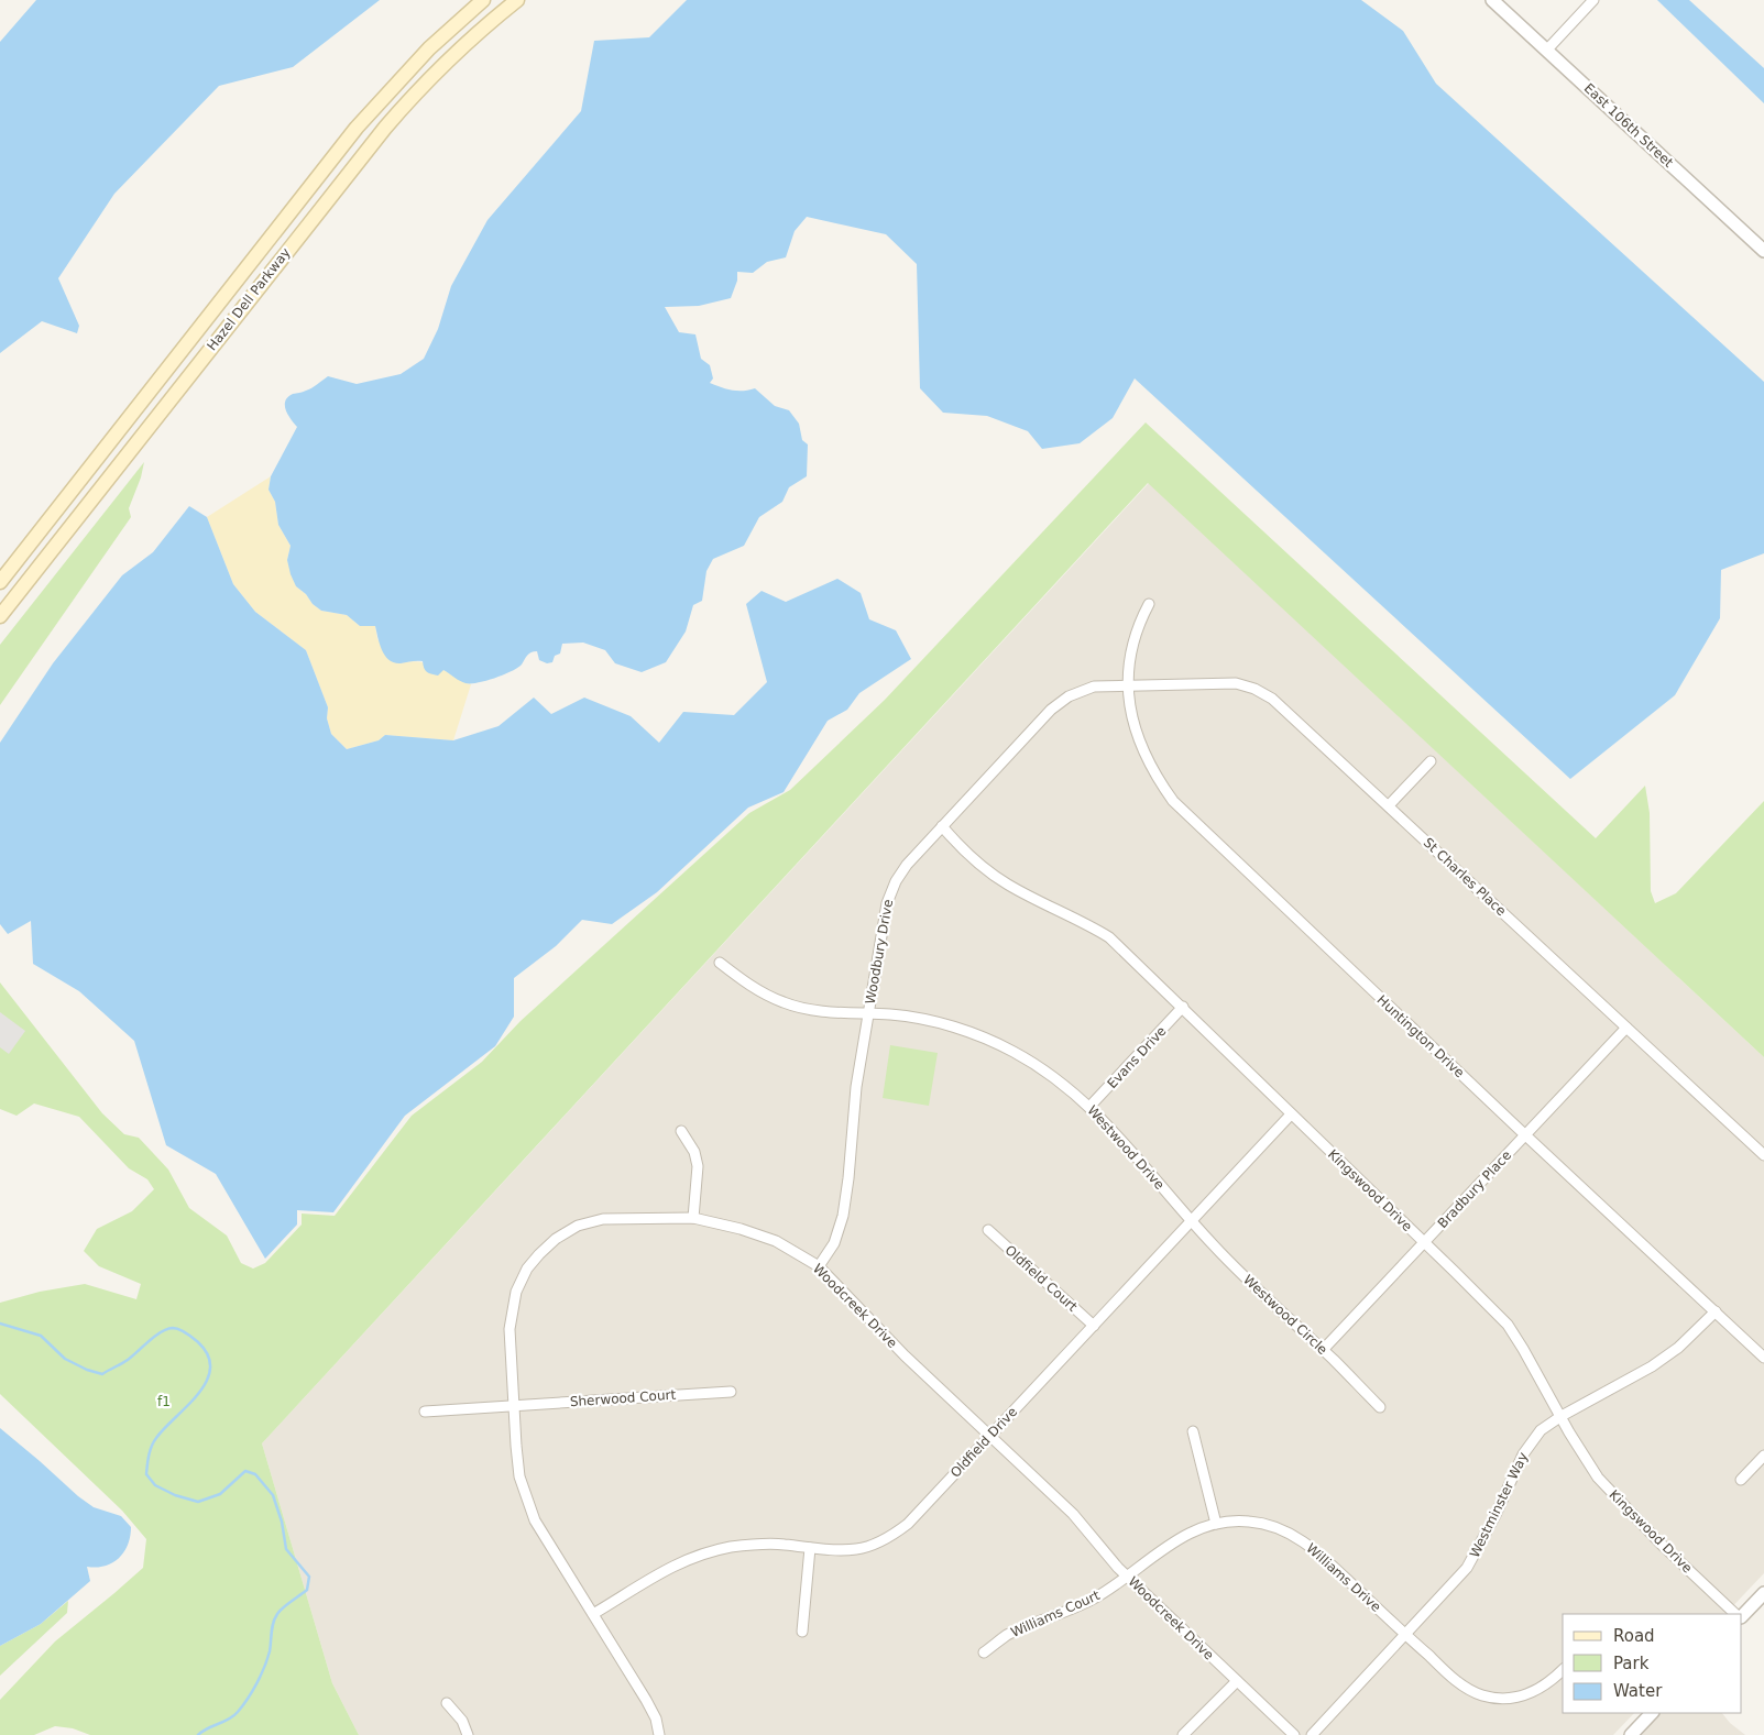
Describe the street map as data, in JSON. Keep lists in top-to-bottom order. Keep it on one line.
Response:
{"streets":{"main road":["Hazel Dell Parkway"],"street":["East 106th Street","St Charles Place","Woodbury Drive","Huntington Drive","Evans Drive","Westwood Drive","Bradbury Place","Kingswood Drive","Oldfield Court","Woodcreek Drive","Westwood Circle","Sherwood Court","Oldfield Drive","Westminster Way","Williams Drive","Williams Court"]},"crossings":[["St Charles Place","Woodbury Drive"],["St Charles Place","Huntington Drive"],["St Charles Place","Bradbury Place"],["Woodbury Drive","Huntington Drive"],["Woodbury Drive","Westwood Drive"],["Woodbury Drive","Kingswood Drive"],["Woodbury Drive","Woodcreek Drive"],["Huntington Drive","Bradbury Place"],["Huntington Drive","Westminster Way"],["Evans Drive","Westwood Drive"],["Evans Drive","Kingswood Drive"],["Westwood Drive","Westwood Circle"],["Westwood Drive","Oldfield Drive"],["Bradbury Place","Kingswood Drive"],["Bradbury Place","Westwood Circle"],["Kingswood Drive","Oldfield Drive"],["Kingswood Drive","Westminster Way"],["Oldfield Court","Oldfield Drive"],["Woodcreek Drive","Sherwood Court"],["Woodcreek Drive","Oldfield Drive"],["Woodcreek Drive","Williams Drive"],["Woodcreek Drive","Williams Court"],["Westwood Circle","Oldfield Drive"],["Westminster Way","Williams Drive"],["Williams Drive","Williams Court"]],"parks":["f1"],"legend":["Road","Park","Water"]}
